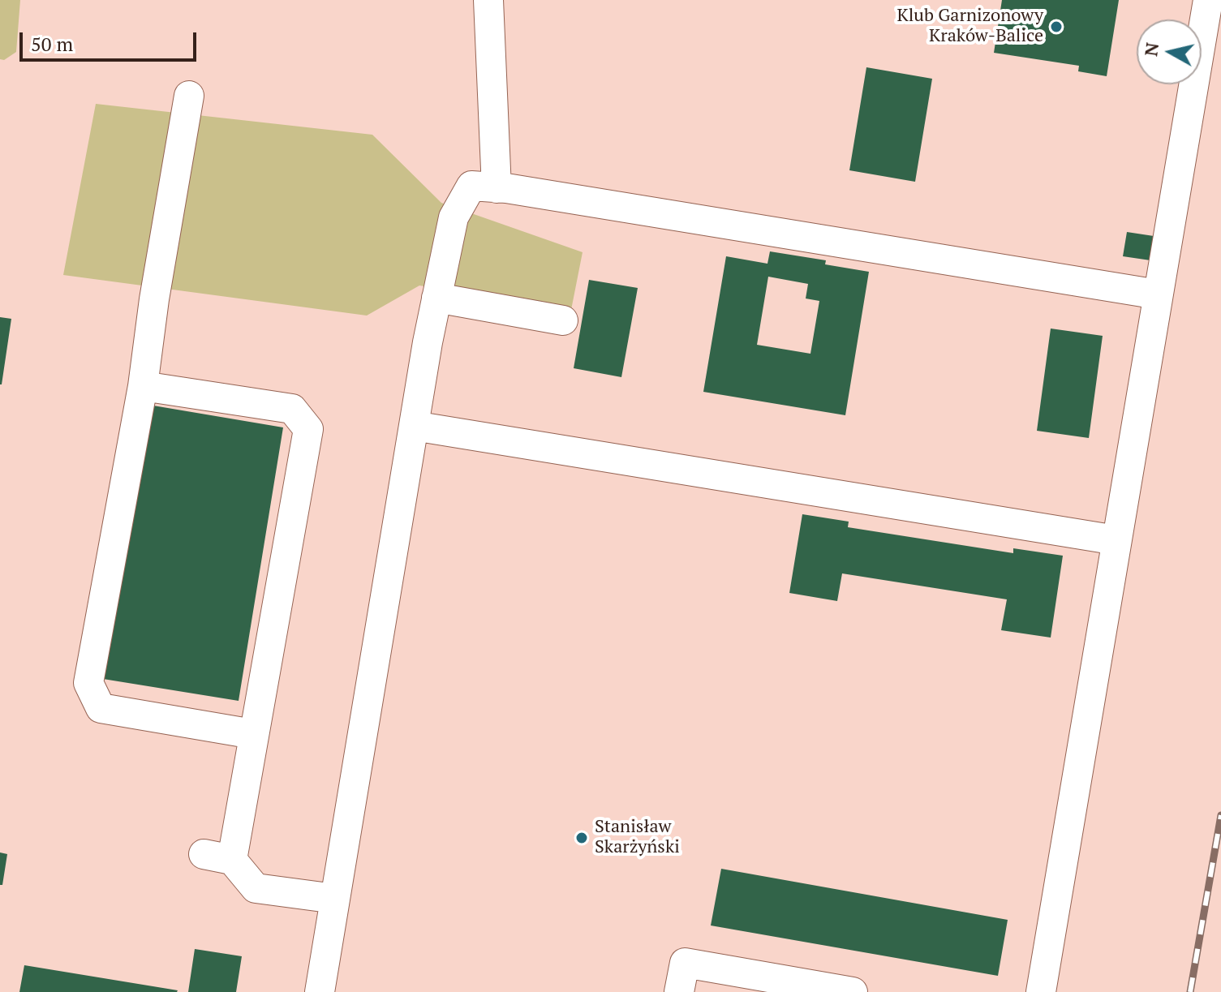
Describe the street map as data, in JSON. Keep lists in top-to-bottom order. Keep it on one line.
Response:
{"places":["Klub Garnizonowy Kraków-Balice","Stanisław Skarżyński"],"scale_bar":"50 m","north":"left"}
